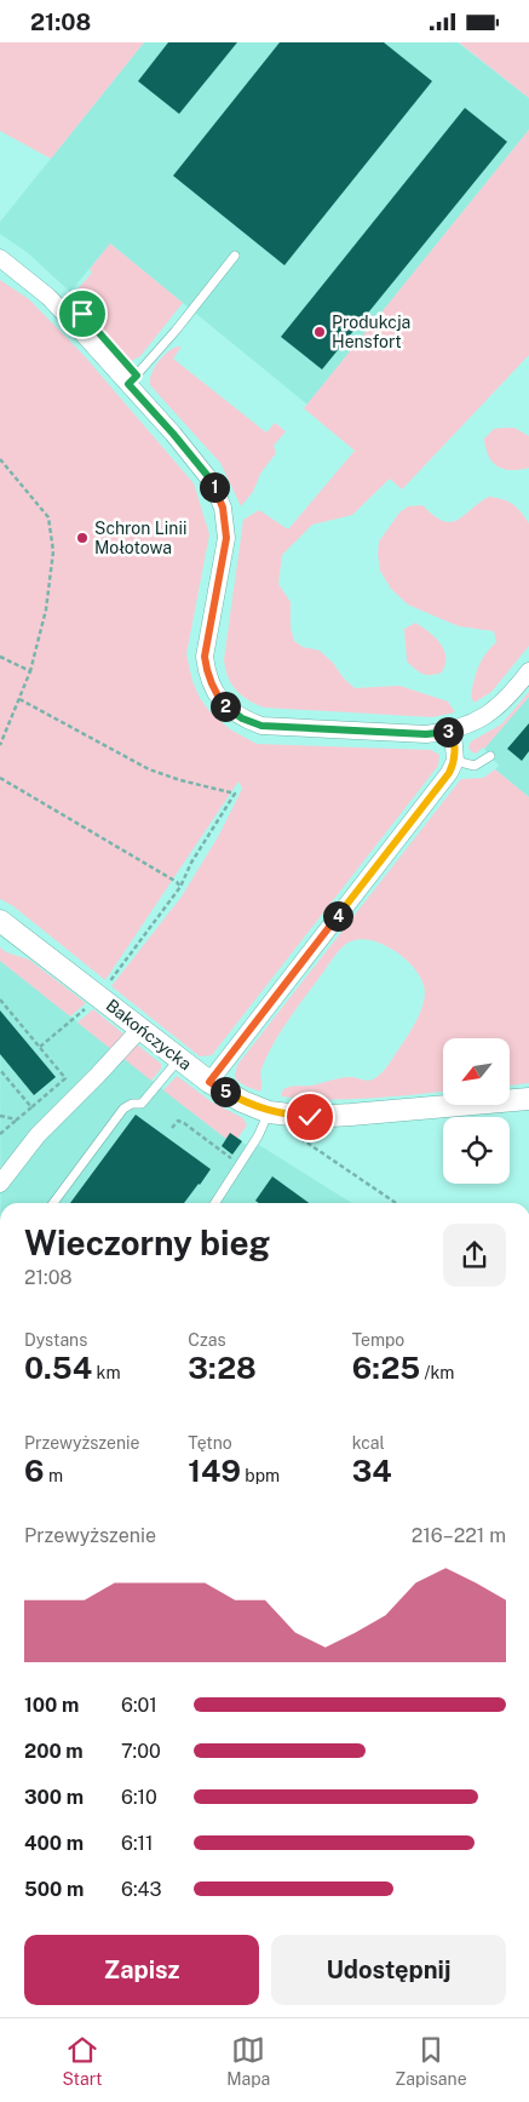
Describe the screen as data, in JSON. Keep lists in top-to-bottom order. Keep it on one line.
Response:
{"streets":{"street":["Bakończycka"]},"places":["Produkcja Hensfort","Schron Linii Mołotowa"],"north":"bottom left","page":{"status":"21:08","pins":["1","2","3","4","5"],"heading":["Wieczorny bieg","21:08"],"stats":[["Dystans","0.54 km"],["Czas","3:28"],["Tempo","6:25 /km"],["Przewyższenie","6 m"],["Tętno","149 bpm"],["kcal","34"]],"chart":["Przewyższenie","216–221 m"],"list":[{"name":"100 m","note":"6:01"},{"name":"200 m","note":"7:00"},{"name":"300 m","note":"6:10"},{"name":"400 m","note":"6:11"},{"name":"500 m","note":"6:43"}],"buttons":["Zapisz","Udostępnij"],"tabs":["Start","Mapa","Zapisane"]}}
